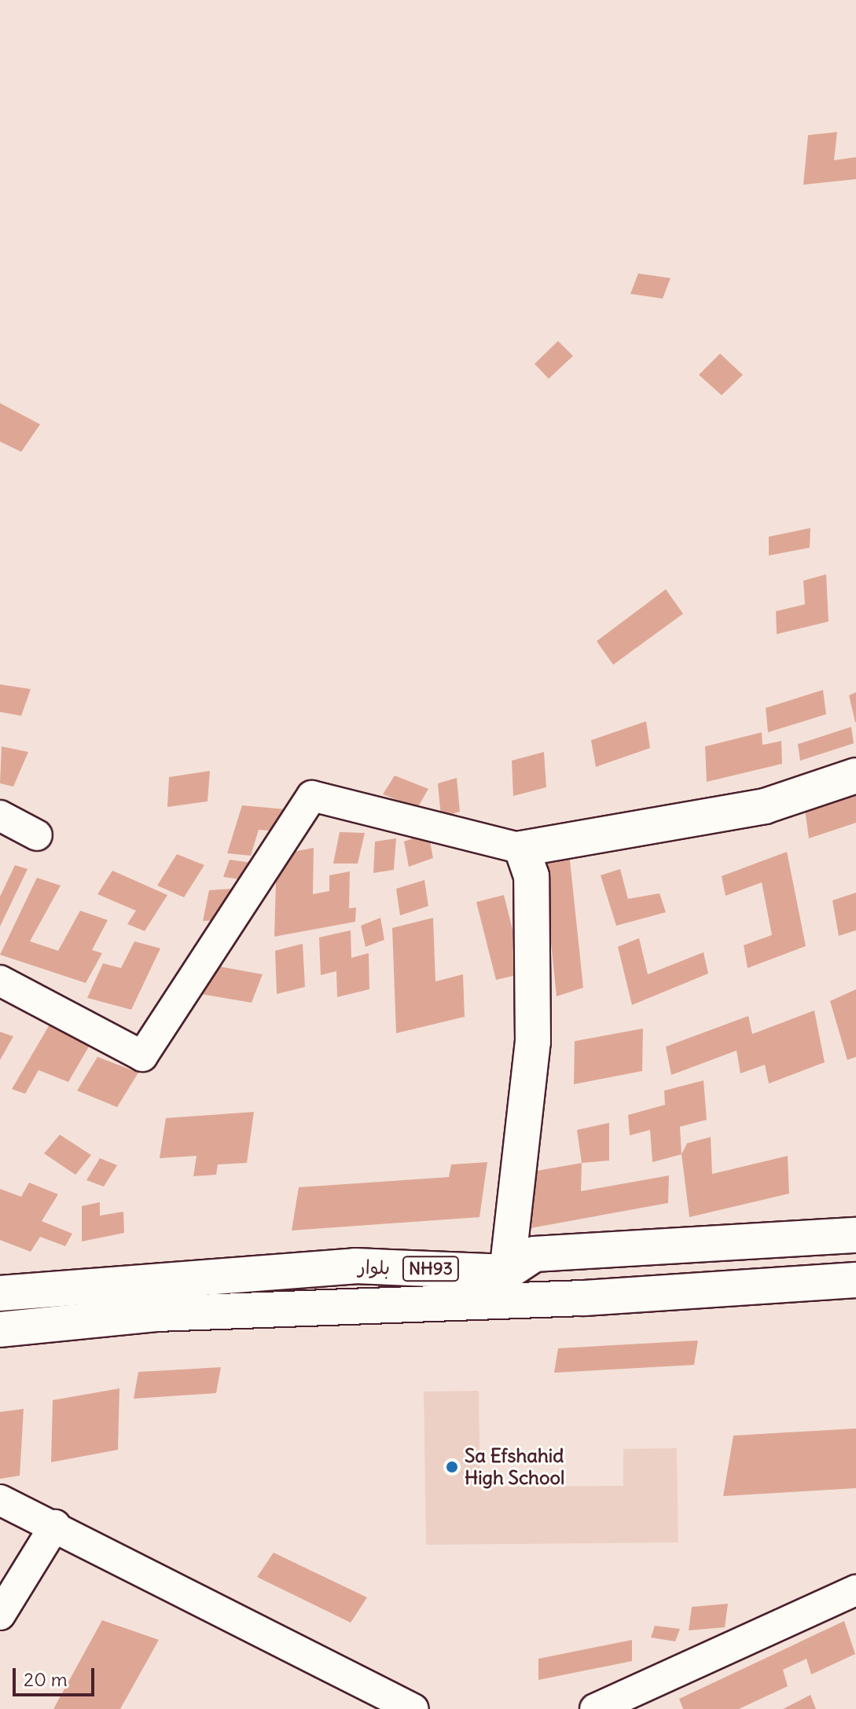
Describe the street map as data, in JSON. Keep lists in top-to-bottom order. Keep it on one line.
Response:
{"streets":{"main road":["بلوار","NH93"]},"places":["Sa Efshahid High School"],"scale_bar":"20 m"}
